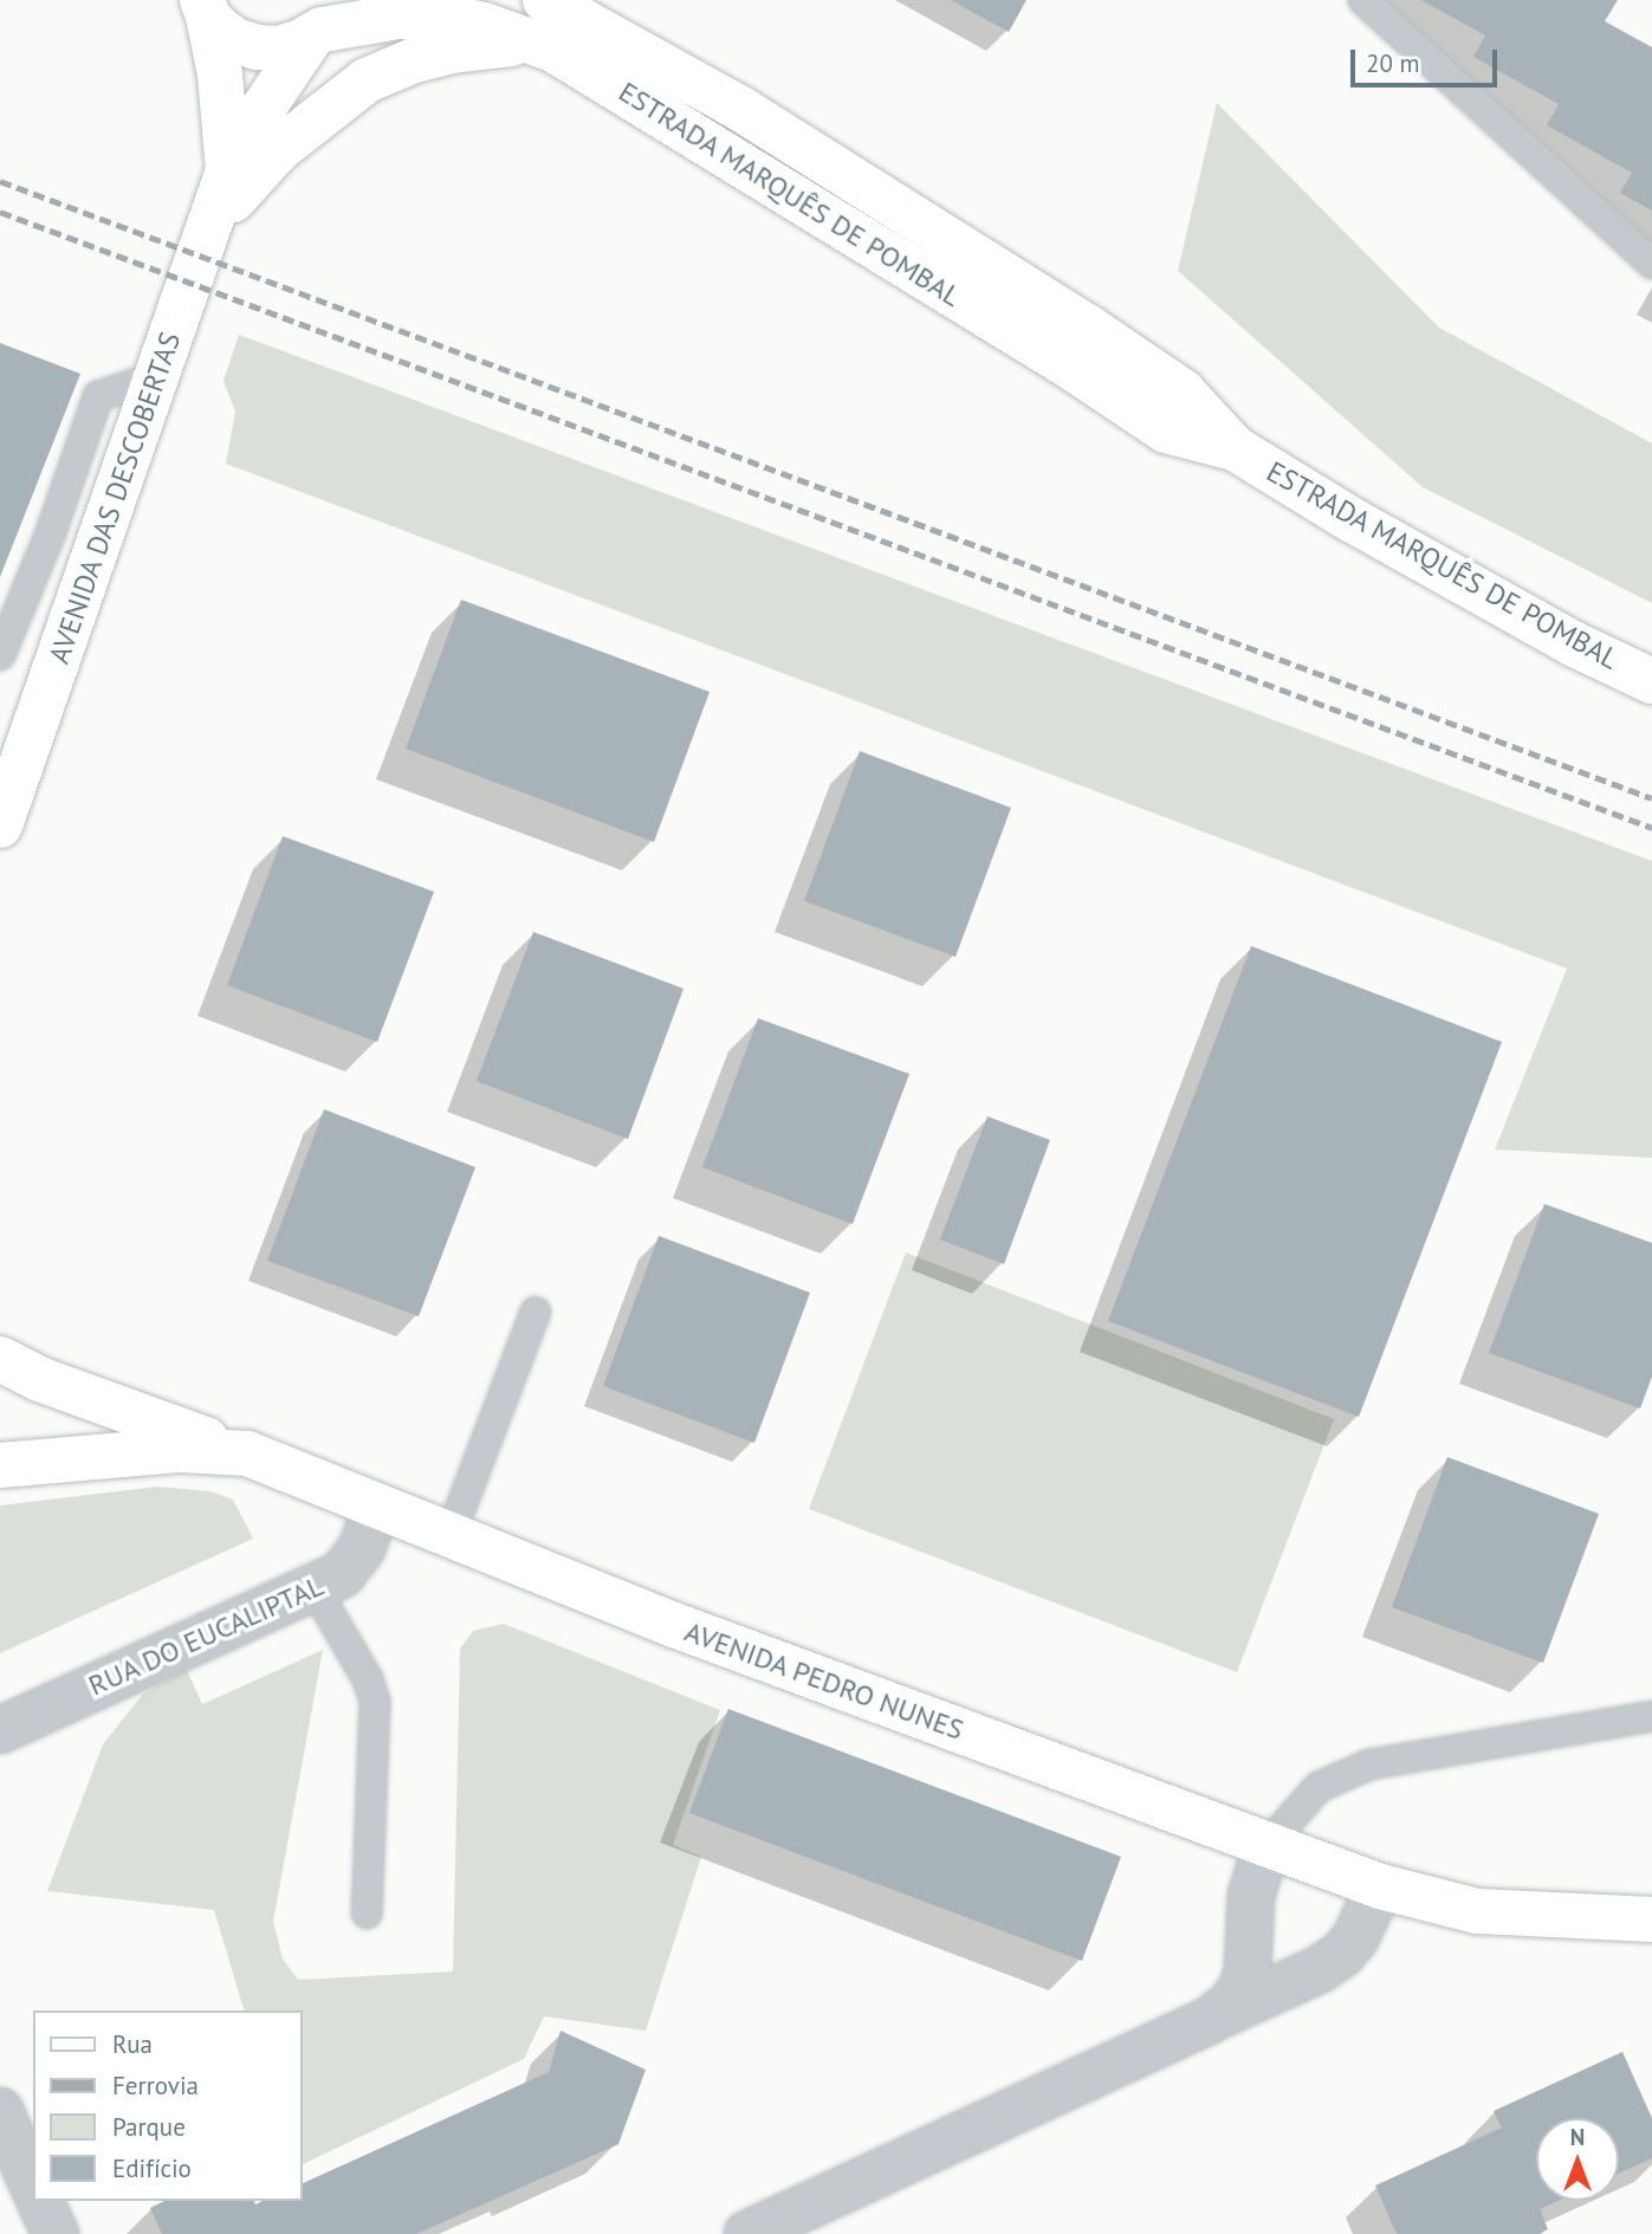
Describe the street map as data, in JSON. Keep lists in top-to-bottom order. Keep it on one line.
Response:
{"streets":{"street":["ESTRADA MARQUÊS DE POMBAL","AVENIDA DAS DESCOBERTAS","RUA DO EUCALIPTAL","AVENIDA PEDRO NUNES"]},"crossings":[["ESTRADA MARQUÊS DE POMBAL","AVENIDA DAS DESCOBERTAS"],["RUA DO EUCALIPTAL","AVENIDA PEDRO NUNES"]],"legend":["Rua","Ferrovia","Parque","Edifício"],"scale_bar":"20 m","north":"top"}
